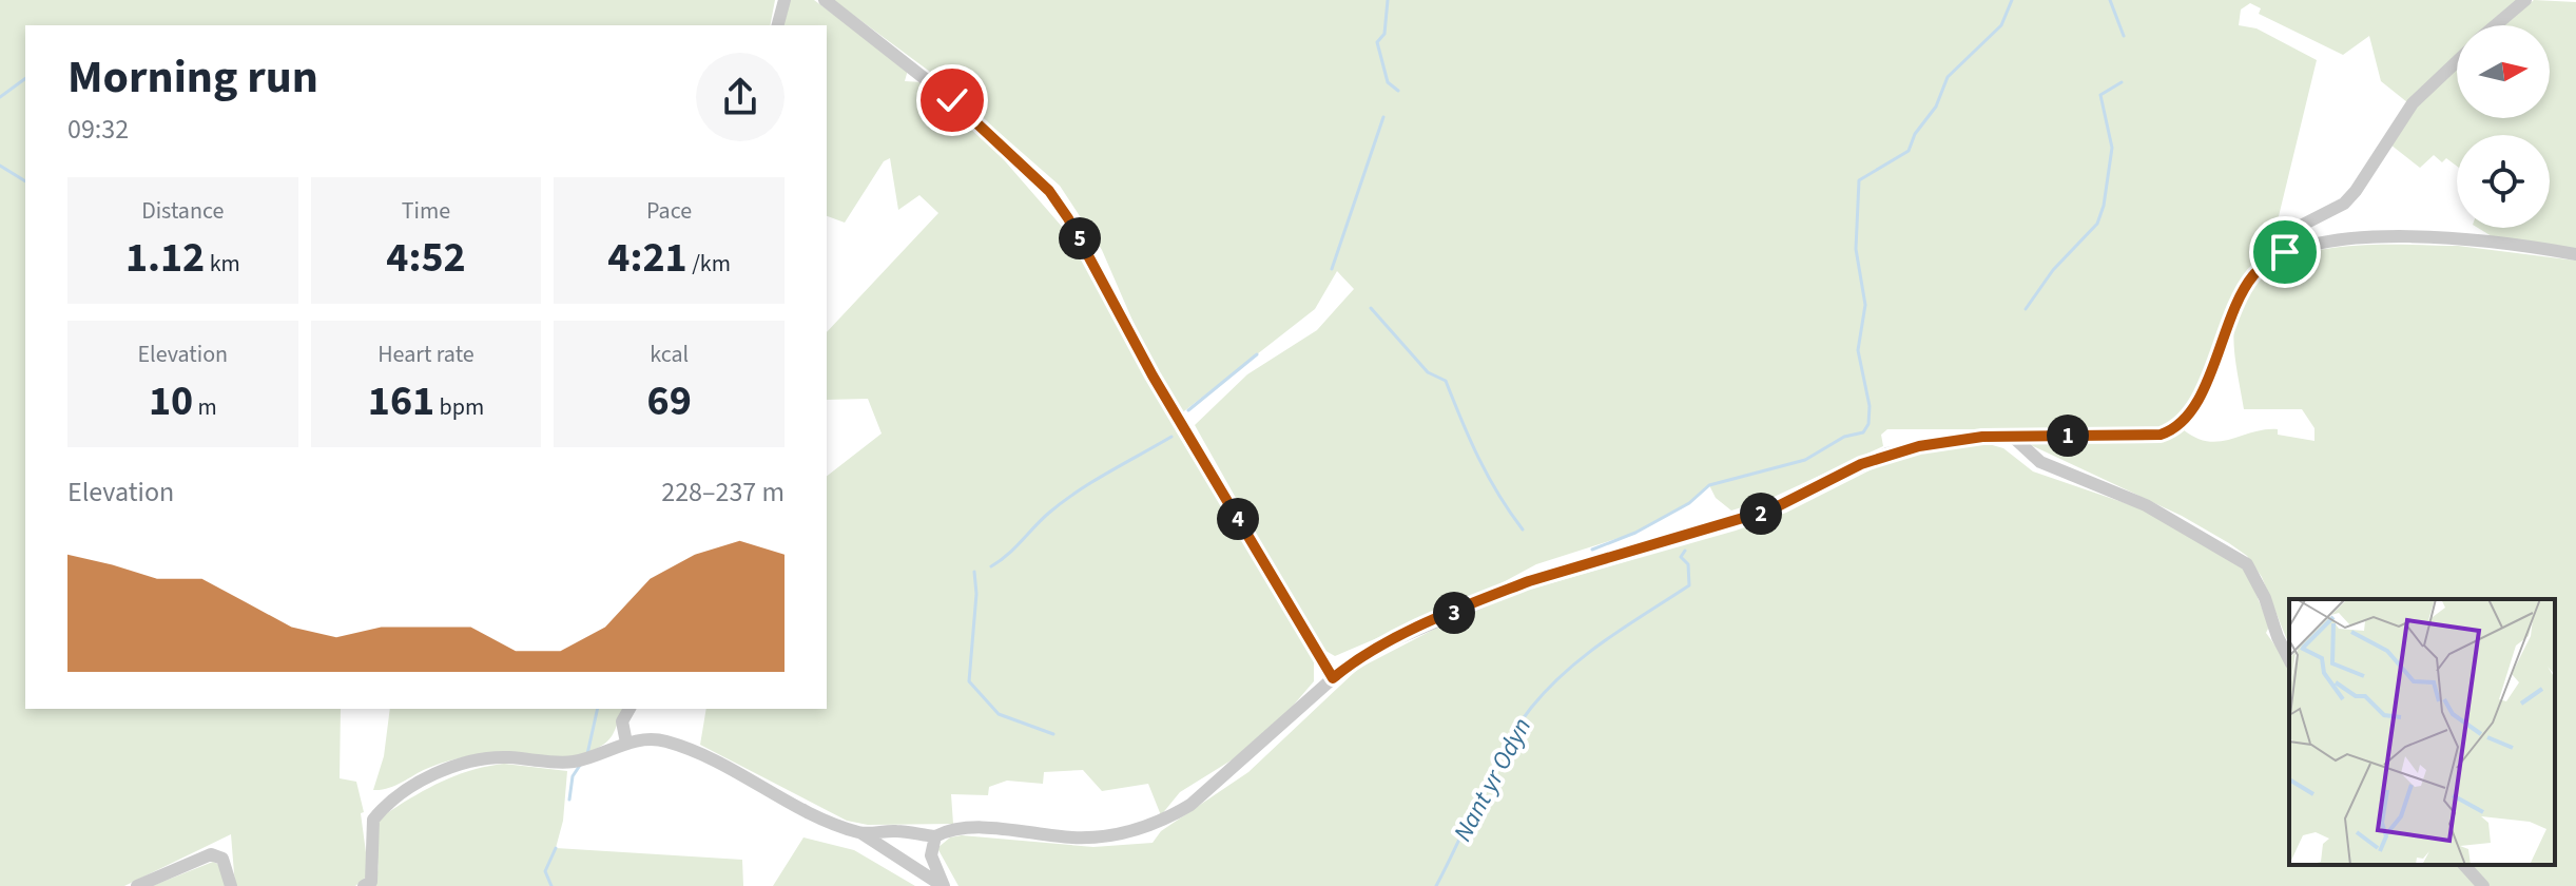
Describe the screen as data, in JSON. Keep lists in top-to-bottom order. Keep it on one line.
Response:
{"water":["Nant yr Odyn"],"north":"right","page":{"heading":["Morning run","09:32"],"stats":[["Distance","1.12 km"],["Time","4:52"],["Pace","4:21 /km"],["Elevation","10 m"],["Heart rate","161 bpm"],["kcal","69"]],"pins":["5","1","2","4","3"],"chart":["Elevation","228–237 m"]}}
